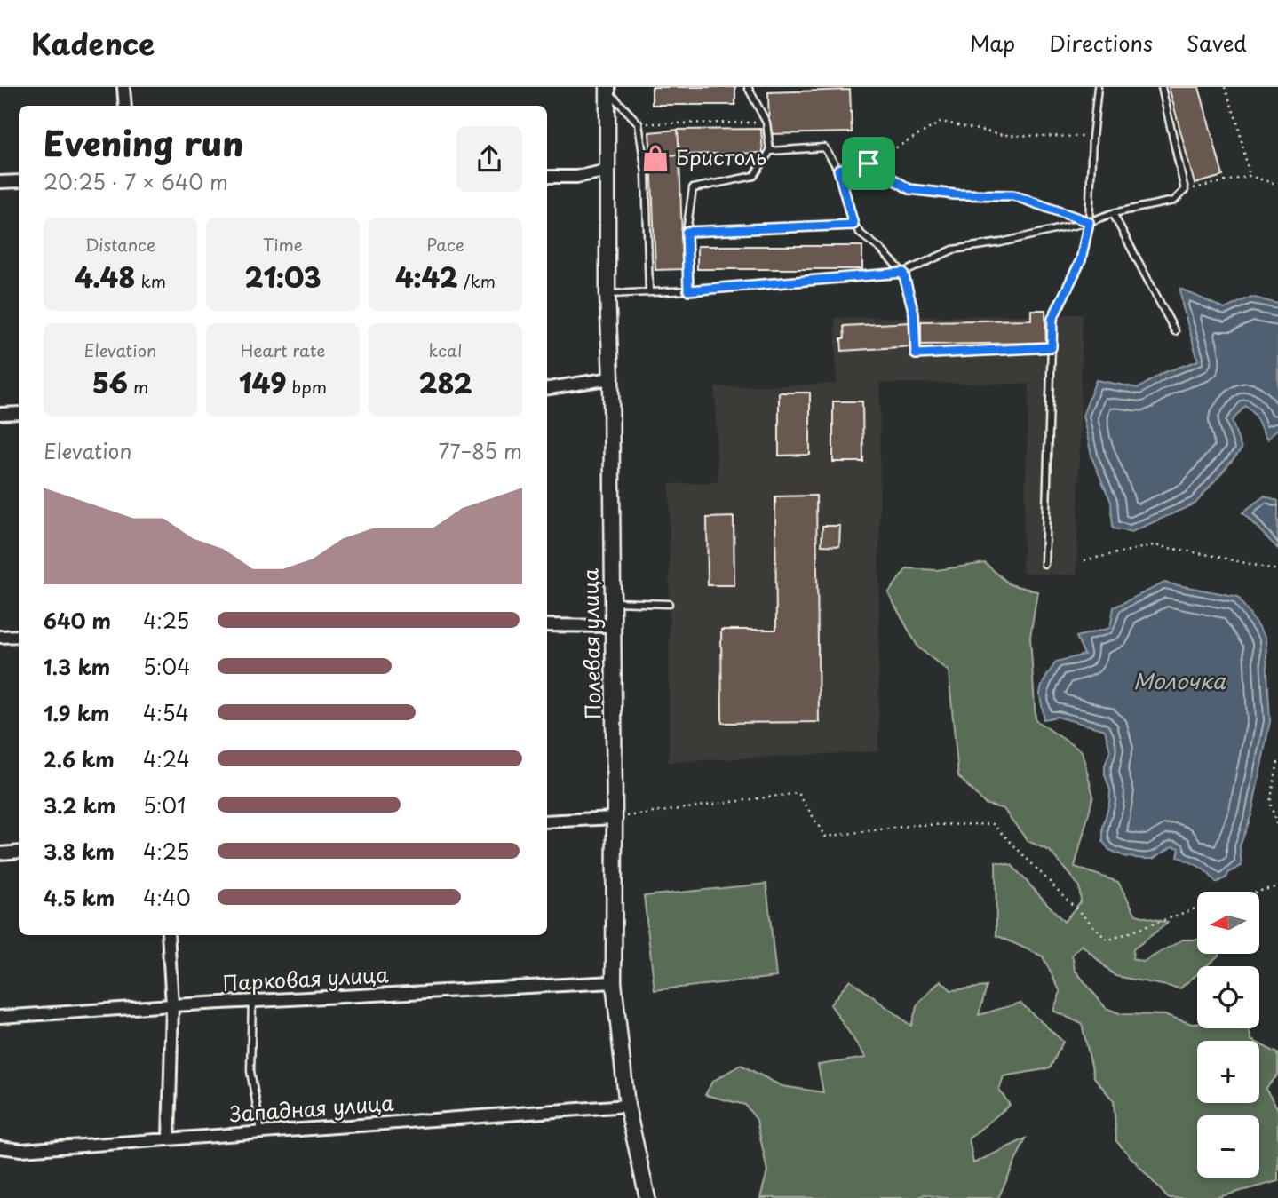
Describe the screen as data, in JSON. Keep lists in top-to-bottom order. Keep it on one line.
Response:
{"streets":{"street":["Полевая улица","Парковая улица","Западная улица"]},"crossings":[["Полевая улица","Парковая улица"],["Полевая улица","Западная улица"]],"water":["Молочка"],"places":{"shop":["Бристоль"]},"north":"left","page":{"header":"Kadence","nav":["Map","Directions","Saved"],"heading":["Evening run","20:25 · 7 × 640 m"],"stats":[["Distance","4.48 km"],["Time","21:03"],["Pace","4:42 /km"],["Elevation","56 m"],["Heart rate","149 bpm"],["kcal","282"]],"chart":["Elevation","77–85 m"],"list":[{"name":"640 m","note":"4:25"},{"name":"1.3 km","note":"5:04"},{"name":"1.9 km","note":"4:54"},{"name":"2.6 km","note":"4:24"},{"name":"3.2 km","note":"5:01"},{"name":"3.8 km","note":"4:25"},{"name":"4.5 km","note":"4:40"}],"map_buttons":["+","−"]}}
